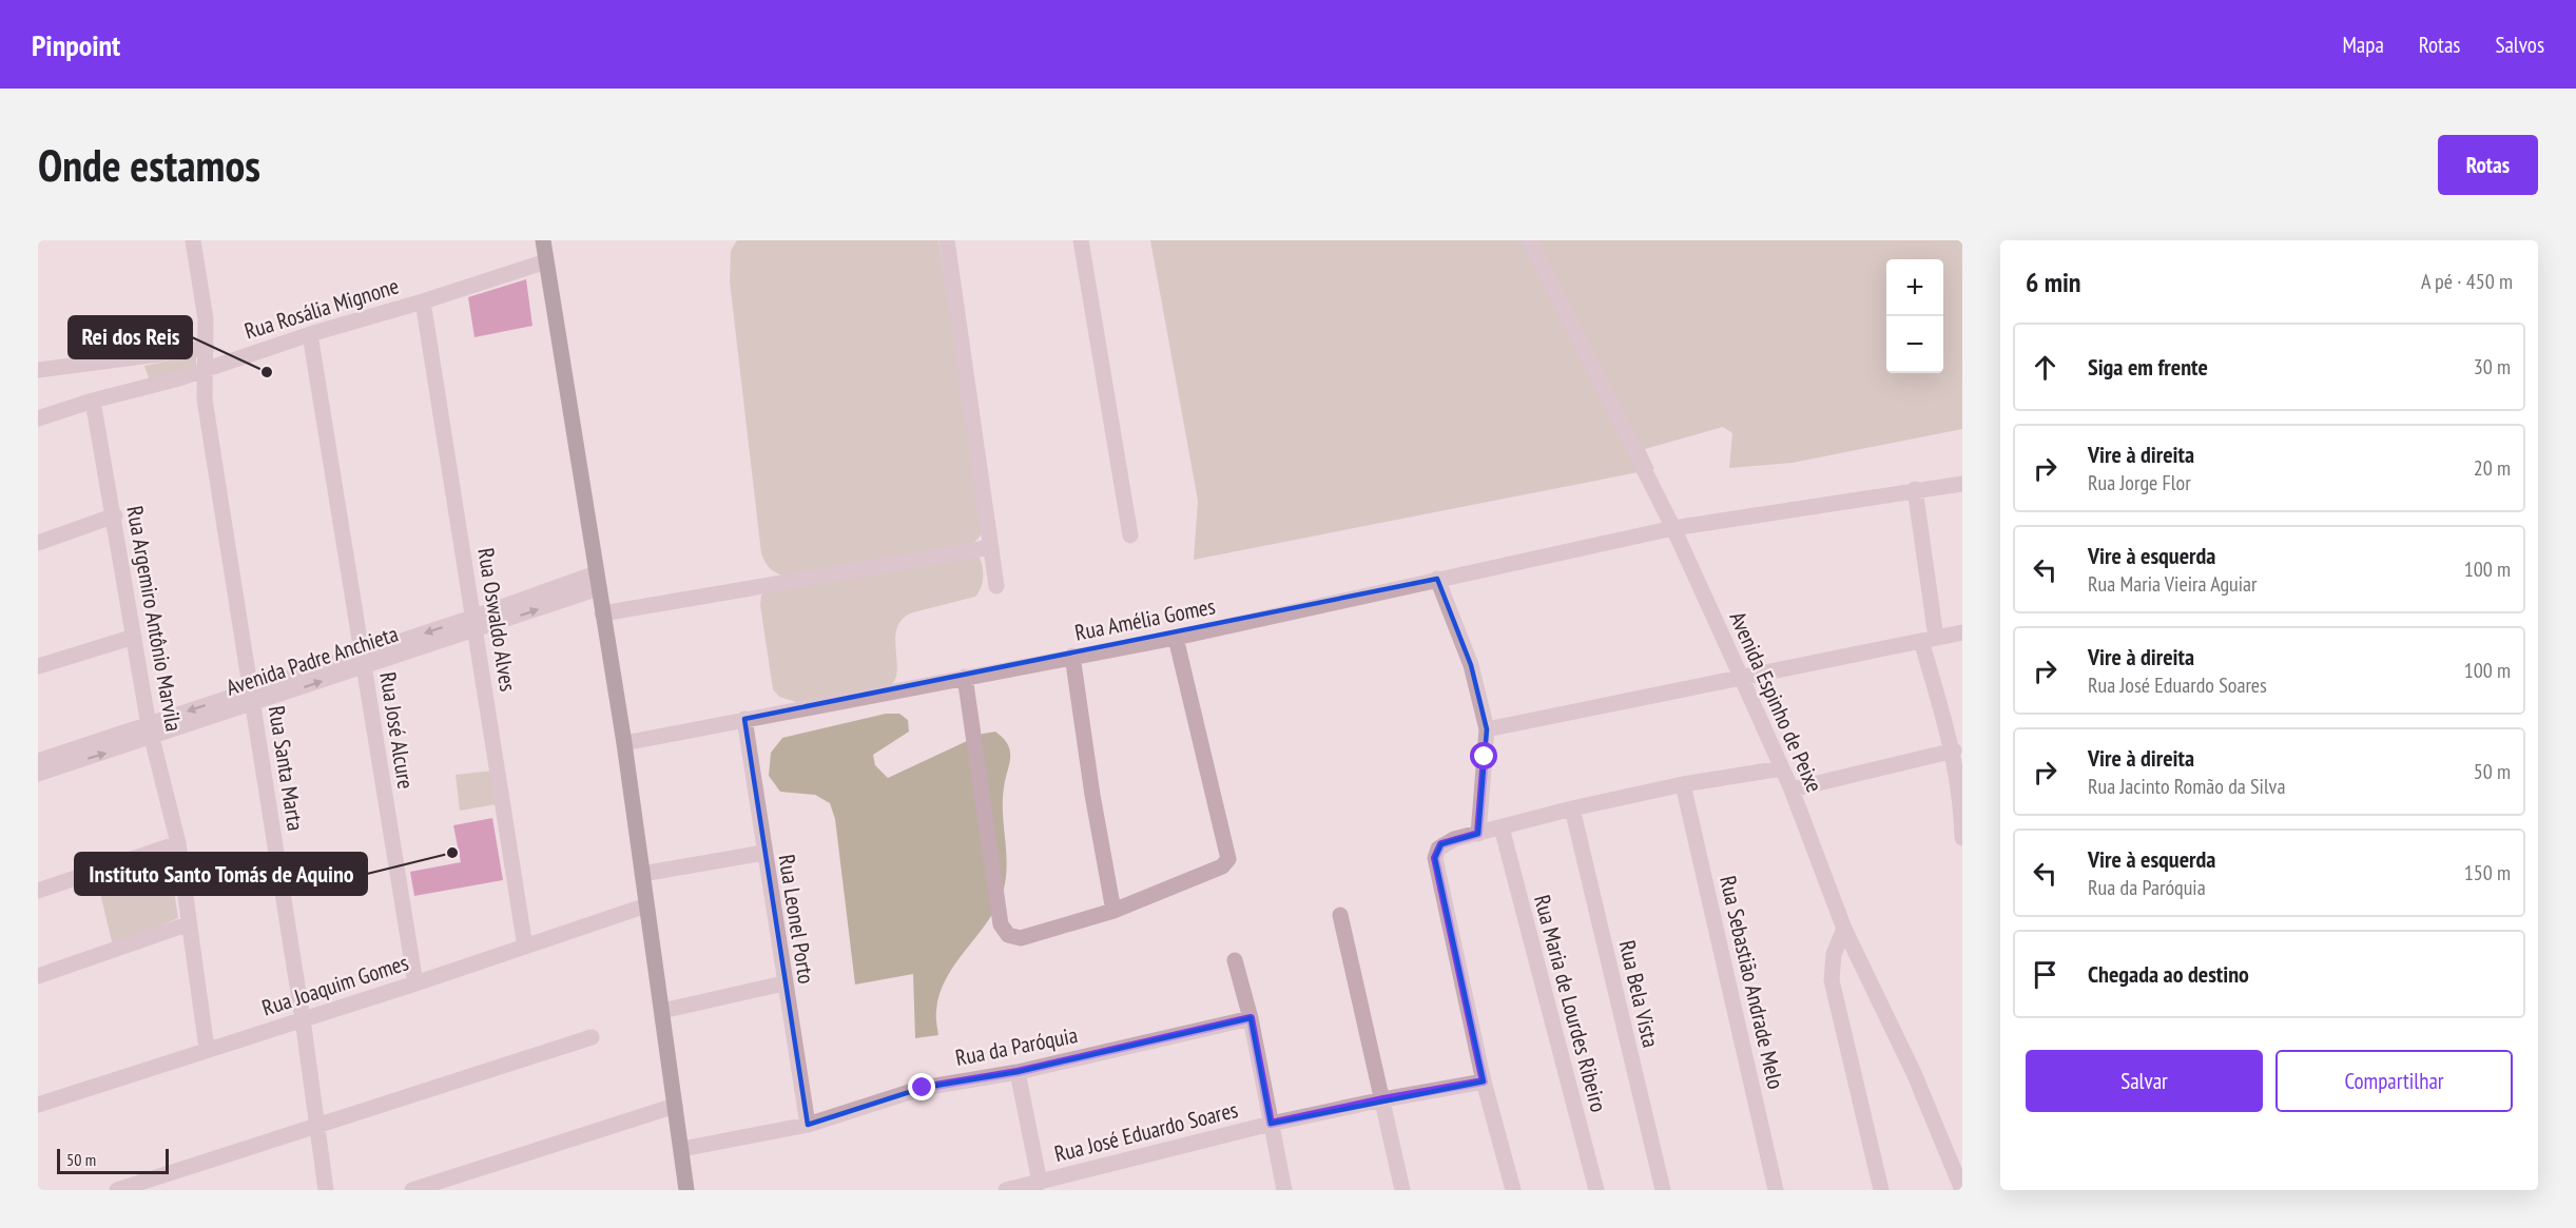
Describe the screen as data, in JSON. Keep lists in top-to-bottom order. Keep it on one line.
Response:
{"streets":{"street":["Rua Rosália Mignone","Rua Argemiro Antônio Marvila","Rua Oswaldo Alves","Rua Amélia Gomes","Avenida Padre Anchieta","Avenida Espinho de Peixe","Rua José Alcure","Rua Santa Marta","Rua Leonel Porto","Rua Sebastião Andrade Melo","Rua Joaquim Gomes","Rua Bela Vista","Rua Maria de Lourdes Ribeiro","Rua da Paróquia","Rua José Eduardo Soares"]},"crossings":[["Rua Rosália Mignone","Rua Argemiro Antônio Marvila"],["Rua Rosália Mignone","Rua Oswaldo Alves"],["Rua Rosália Mignone","Rua José Alcure"],["Rua Rosália Mignone","Rua Santa Marta"],["Rua Argemiro Antônio Marvila","Avenida Padre Anchieta"],["Rua Argemiro Antônio Marvila","Rua Joaquim Gomes"],["Rua Oswaldo Alves","Avenida Padre Anchieta"],["Rua Oswaldo Alves","Rua Joaquim Gomes"],["Rua Amélia Gomes","Avenida Espinho de Peixe"],["Rua Amélia Gomes","Rua Leonel Porto"],["Avenida Padre Anchieta","Rua José Alcure"],["Avenida Padre Anchieta","Rua Santa Marta"],["Rua José Alcure","Rua Joaquim Gomes"],["Rua Santa Marta","Rua Joaquim Gomes"],["Rua Leonel Porto","Rua da Paróquia"]],"places":["Rei dos Reis","Instituto Santo Tomás de Aquino"],"scale_bar":"50 m","page":{"header":"Pinpoint","nav":["Mapa","Rotas","Salvos"],"buttons":["Rotas",["Salvar","Compartilhar"]],"title":"Onde estamos","heading":["6 min","A pé · 450 m"],"map_buttons":["+","−"],"list":[["Siga em frente","30 m"],["Vire à direita","Rua Jorge Flor","20 m"],["Vire à esquerda","Rua Maria Vieira Aguiar","100 m"],["Vire à direita","Rua José Eduardo Soares","100 m"],["Vire à direita","Rua Jacinto Romão da Silva","50 m"],["Vire à esquerda","Rua da Paróquia","150 m"],"Chegada ao destino"],"scale":"50 m"}}
